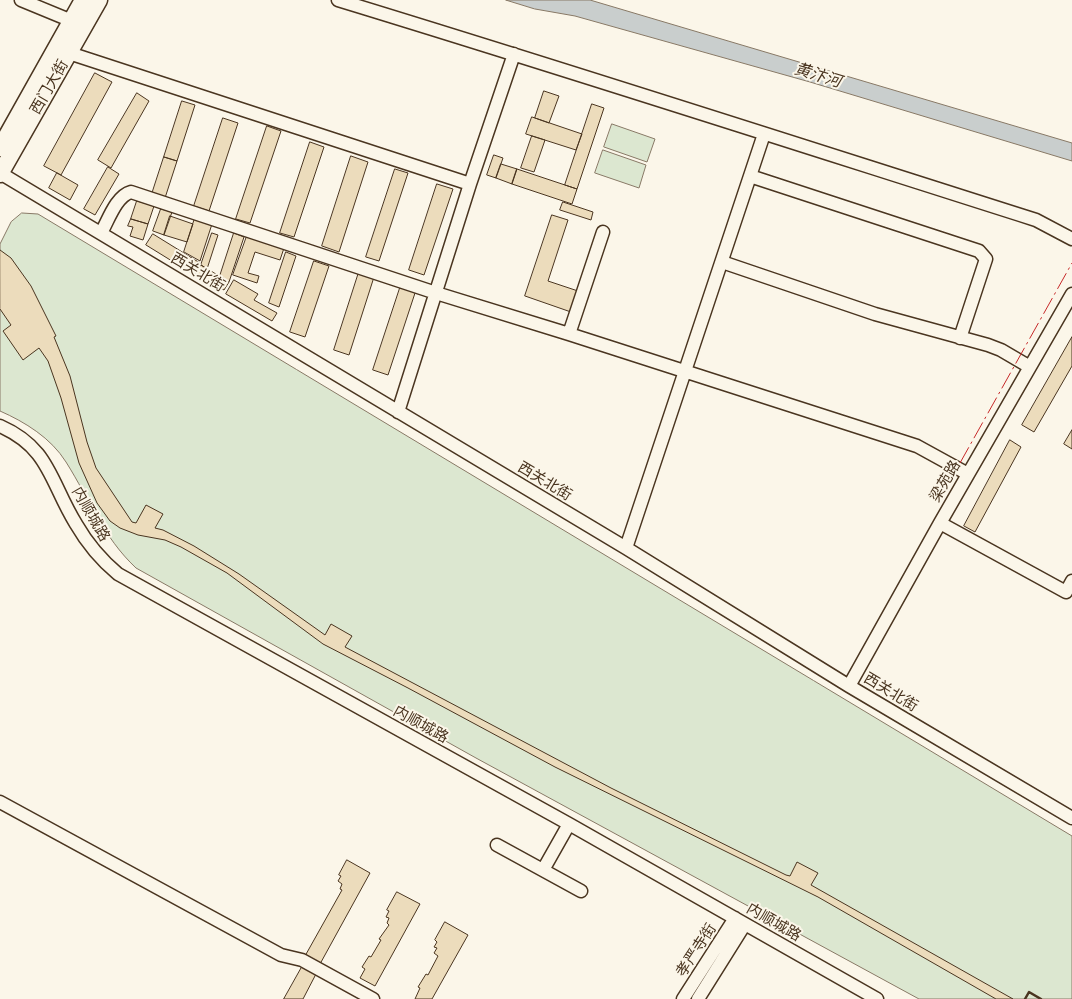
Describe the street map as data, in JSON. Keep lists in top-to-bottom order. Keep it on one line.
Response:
{"streets":{"main road":["西门大街"],"street":["西关北街","梁苑路","内顺城路","孝严寺街"]},"crossings":[["西门大街","西关北街"],["西关北街","梁苑路"],["内顺城路","孝严寺街"]],"water":["黄汴河"]}
